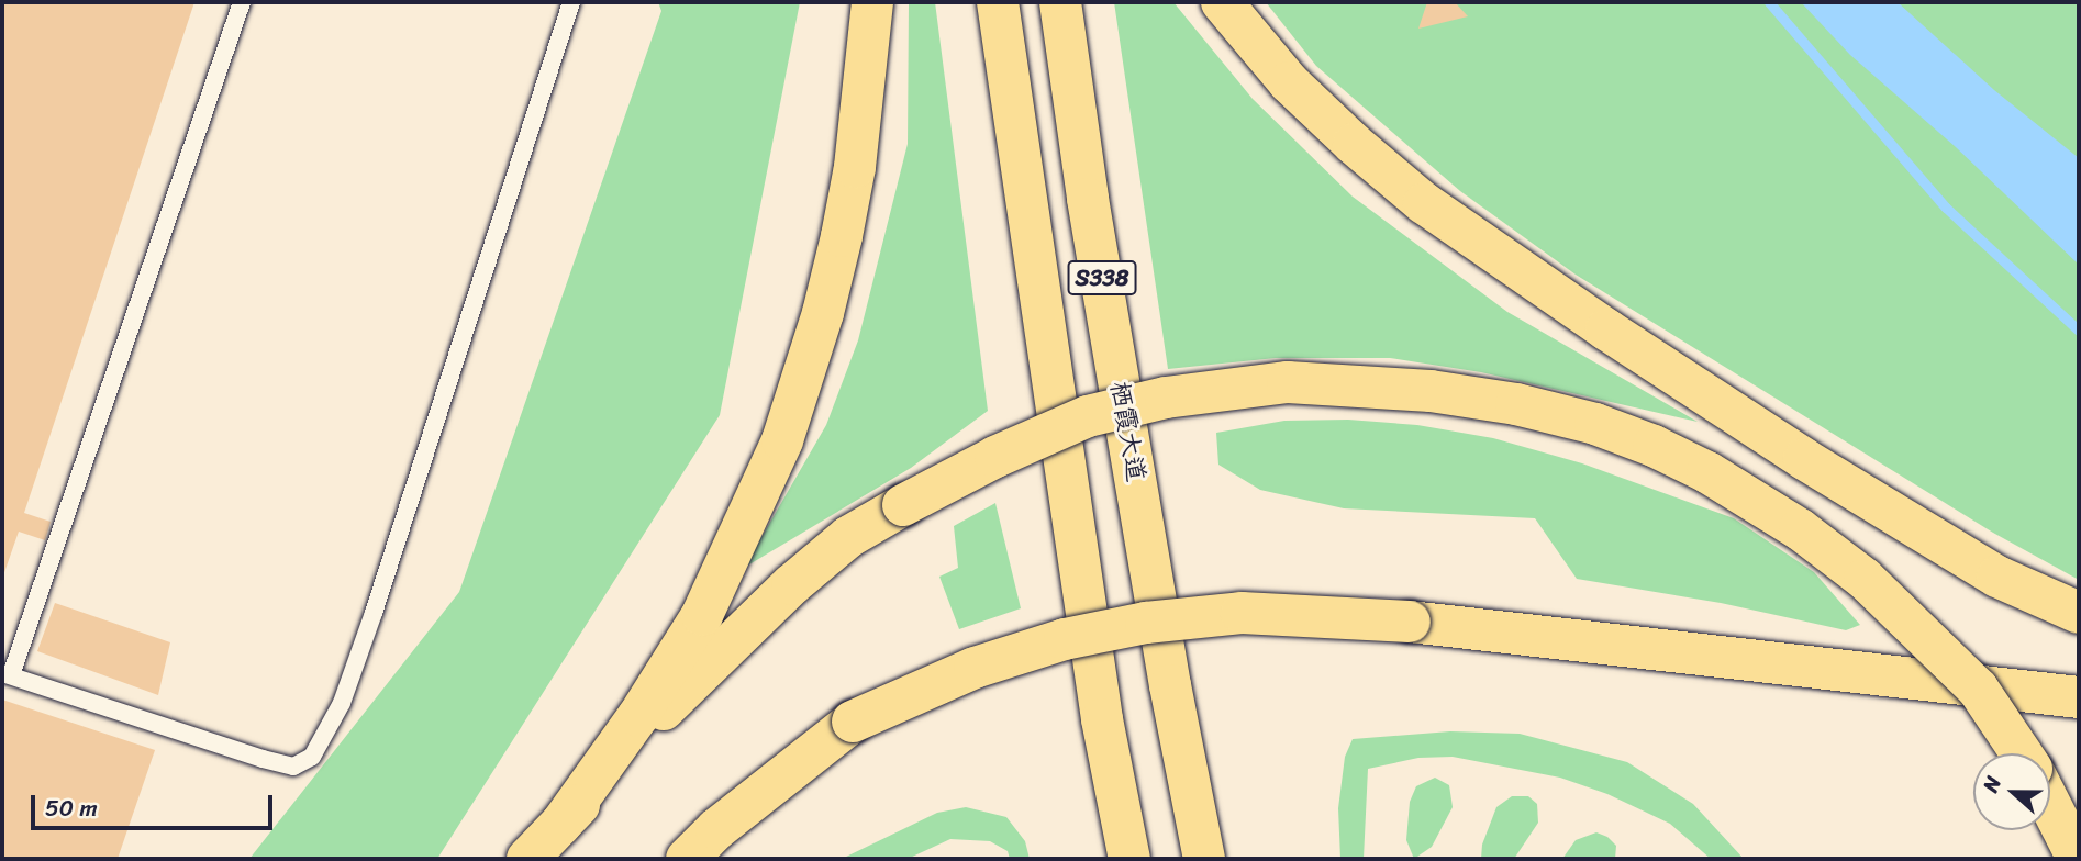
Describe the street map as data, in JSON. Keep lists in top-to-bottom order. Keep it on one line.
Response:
{"streets":{"highway":["S338","栖霞大道"]},"scale_bar":"50 m","north":"left"}
